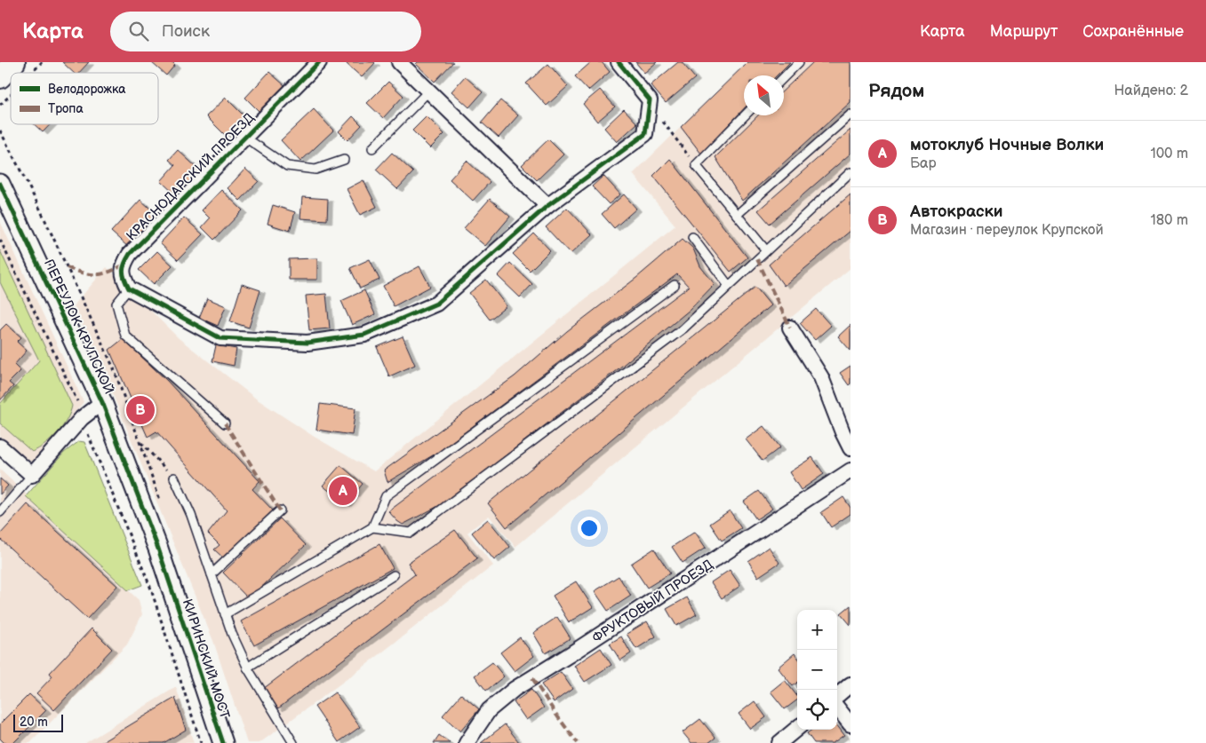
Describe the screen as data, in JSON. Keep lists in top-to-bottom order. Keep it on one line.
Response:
{"streets":{"street":["КРАСНОДАРСКИЙ ПРОЕЗД","ПЕРЕУЛОК КРУПСКОЙ","ФРУКТОВЫЙ ПРОЕЗД","КИРИНСКИЙ МОСТ"]},"crossings":[["ПЕРЕУЛОК КРУПСКОЙ","КИРИНСКИЙ МОСТ"]],"legend":["Велодорожка","Тропа"],"scale_bar":"20 m","north":"top left","page":{"header":"Карта","search":"Поиск","nav":["Карта","Маршрут","Сохранённые"],"heading":["Рядом","Найдено: 2"],"list":[{"mark":"A","name":"мотоклуб Ночные Волки","note":"Бар","value":"100 m"},{"mark":"B","name":"Автокраски","note":"Магазин · переулок Крупской","value":"180 m"}],"pins":["B","A"],"map_buttons":["+","−"],"scale":"20 m"}}
